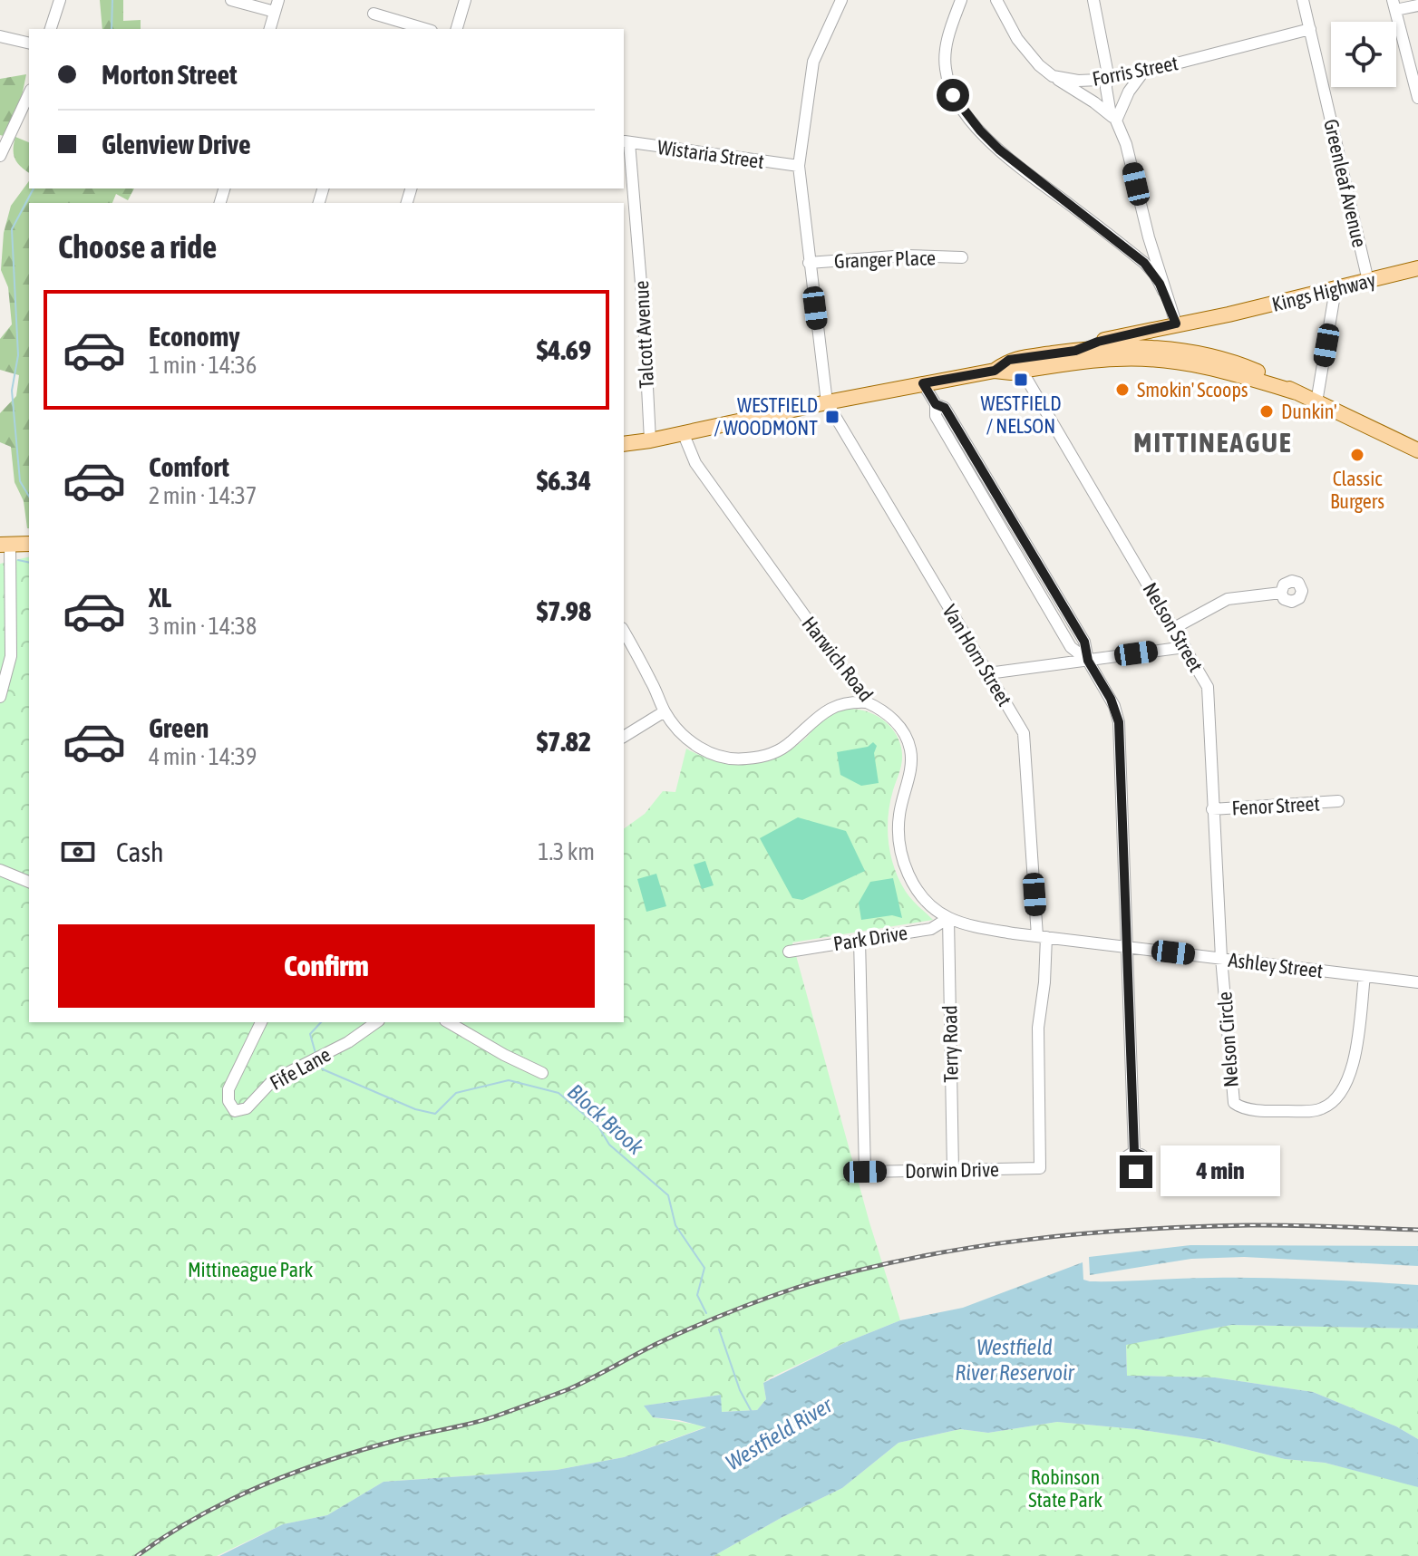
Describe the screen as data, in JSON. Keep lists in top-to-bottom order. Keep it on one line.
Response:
{"streets":{"main road":["Kings Highway"],"street":["Forris Street","Wistaria Street","Greenleaf Avenue","Granger Place","Talcott Avenue","Nelson Street","Van Horn Street","Harwich Road","Fenor Street","Park Drive","Ashley Street","Nelson Circle","Terry Road","Fife Lane","Dorwin Drive"]},"crossings":[["Forris Street","Greenleaf Avenue"],["Wistaria Street","Talcott Avenue"],["Greenleaf Avenue","Kings Highway"],["Nelson Street","Fenor Street"],["Nelson Street","Ashley Street"],["Nelson Street","Nelson Circle"],["Van Horn Street","Harwich Road"],["Van Horn Street","Ashley Street"],["Van Horn Street","Dorwin Drive"],["Harwich Road","Park Drive"],["Harwich Road","Ashley Street"],["Harwich Road","Terry Road"],["Harwich Road","Dorwin Drive"],["Park Drive","Terry Road"],["Park Drive","Dorwin Drive"],["Ashley Street","Nelson Circle"],["Ashley Street","Dorwin Drive"],["Terry Road","Dorwin Drive"]],"districts":["MITTINEAGUE"],"water":["Block Brook","Westfield River Reservoir","Westfield River"],"parks":["Mittineague Park","Robinson State Park"],"places":{"transit":["WESTFIELD / NELSON","WESTFIELD / WOODMONT"],"other":["Smokin' Scoops","Dunkin'","Classic Burgers"]},"page":{"banner":["Morton Street","Glenview Drive"],"heading":"Choose a ride","list":[{"name":"Economy","note":"1 min · 14:36","value":"$4.69"},{"name":"Comfort","note":"2 min · 14:37","value":"$6.34"},{"name":"XL","note":"3 min · 14:38","value":"$7.98"},{"name":"Green","note":"4 min · 14:39","value":"$7.82"}],"pay":["Cash","1.3 km"],"buttons":"Confirm","bubble":"4 min"}}
